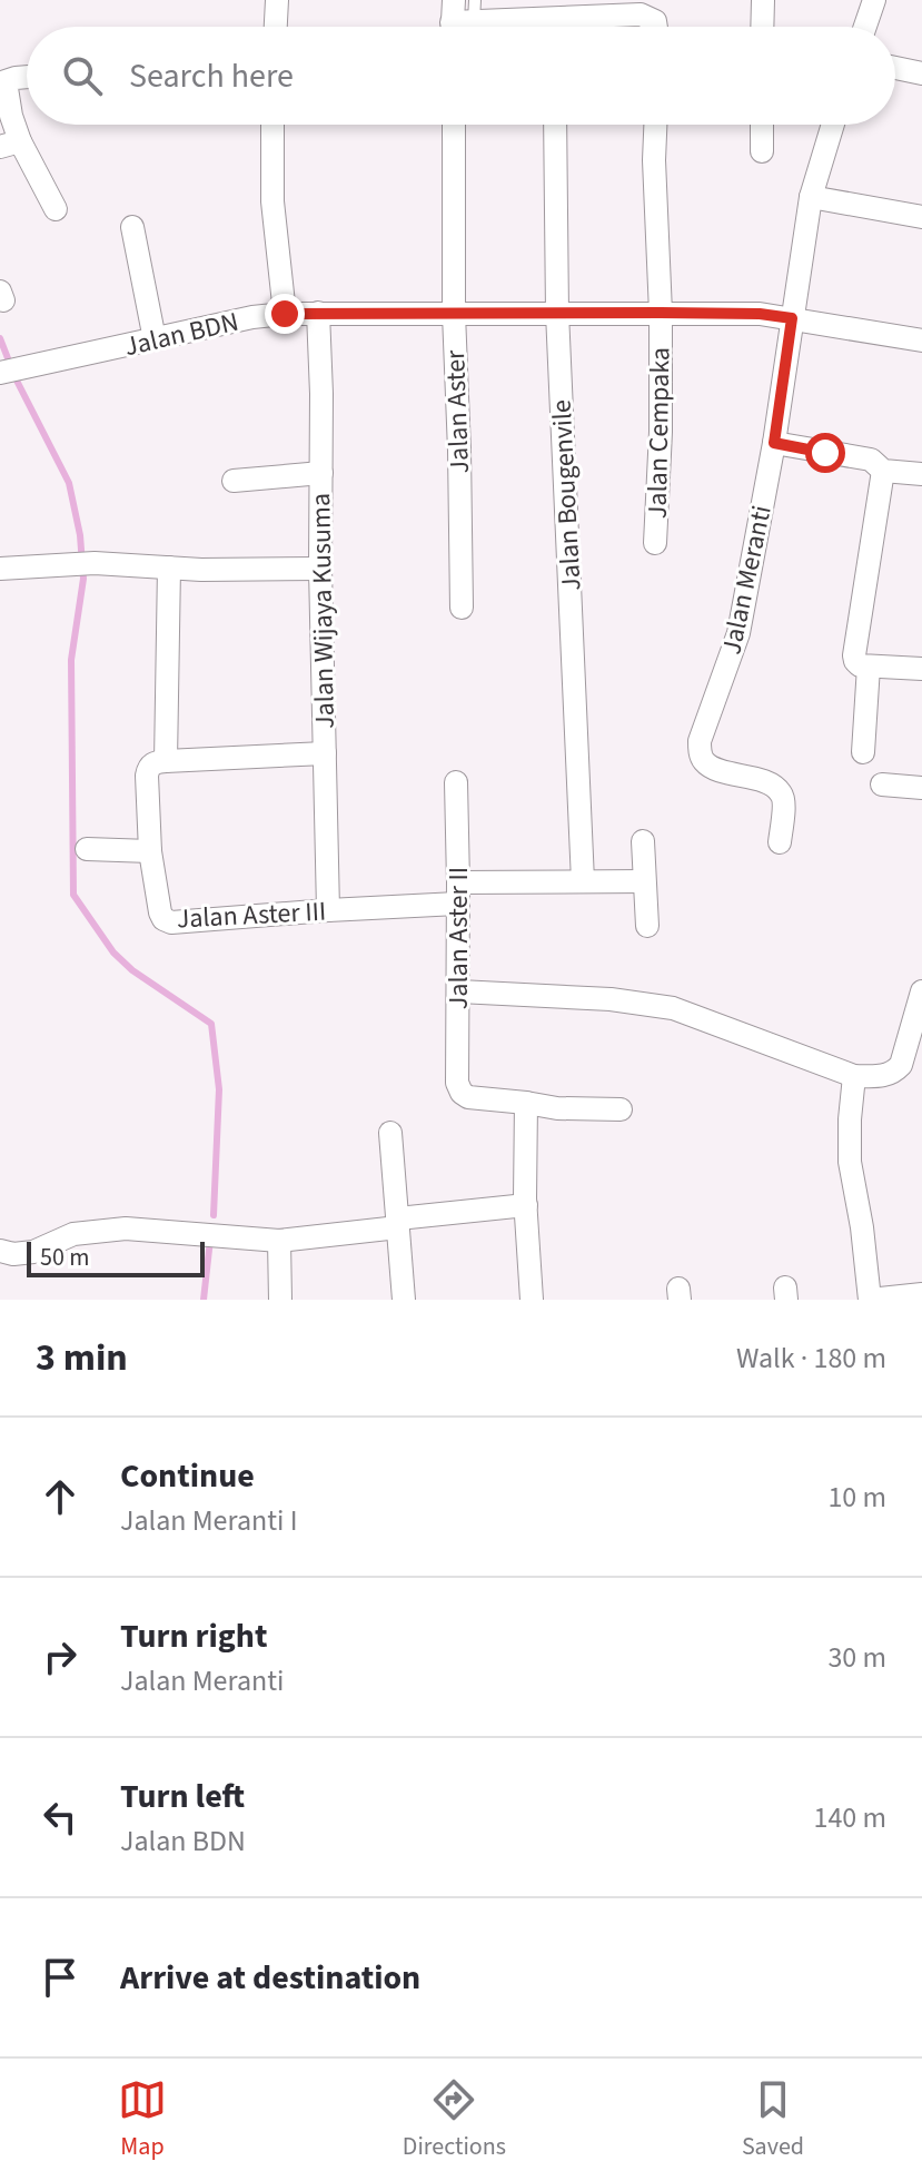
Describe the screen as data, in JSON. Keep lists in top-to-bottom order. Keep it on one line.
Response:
{"streets":{"street":["Jalan BDN","Jalan Aster","Jalan Cempaka","Jalan Bougenvile","Jalan Meranti","Jalan Wijaya Kusuma","Jalan Aster III","Jalan Aster II"]},"crossings":[["Jalan BDN","Jalan Aster"],["Jalan BDN","Jalan Cempaka"],["Jalan BDN","Jalan Bougenvile"],["Jalan BDN","Jalan Meranti"],["Jalan BDN","Jalan Wijaya Kusuma"],["Jalan Bougenvile","Jalan Aster III"],["Jalan Wijaya Kusuma","Jalan Aster III"],["Jalan Aster III","Jalan Aster II"]],"scale_bar":"50 m","page":{"search":"Search here","scale":"50 m","heading":["3 min","Walk · 180 m"],"list":[["Continue","Jalan Meranti I","10 m"],["Turn right","Jalan Meranti","30 m"],["Turn left","Jalan BDN","140 m"],"Arrive at destination"],"nav":["Map","Directions","Saved"]}}
